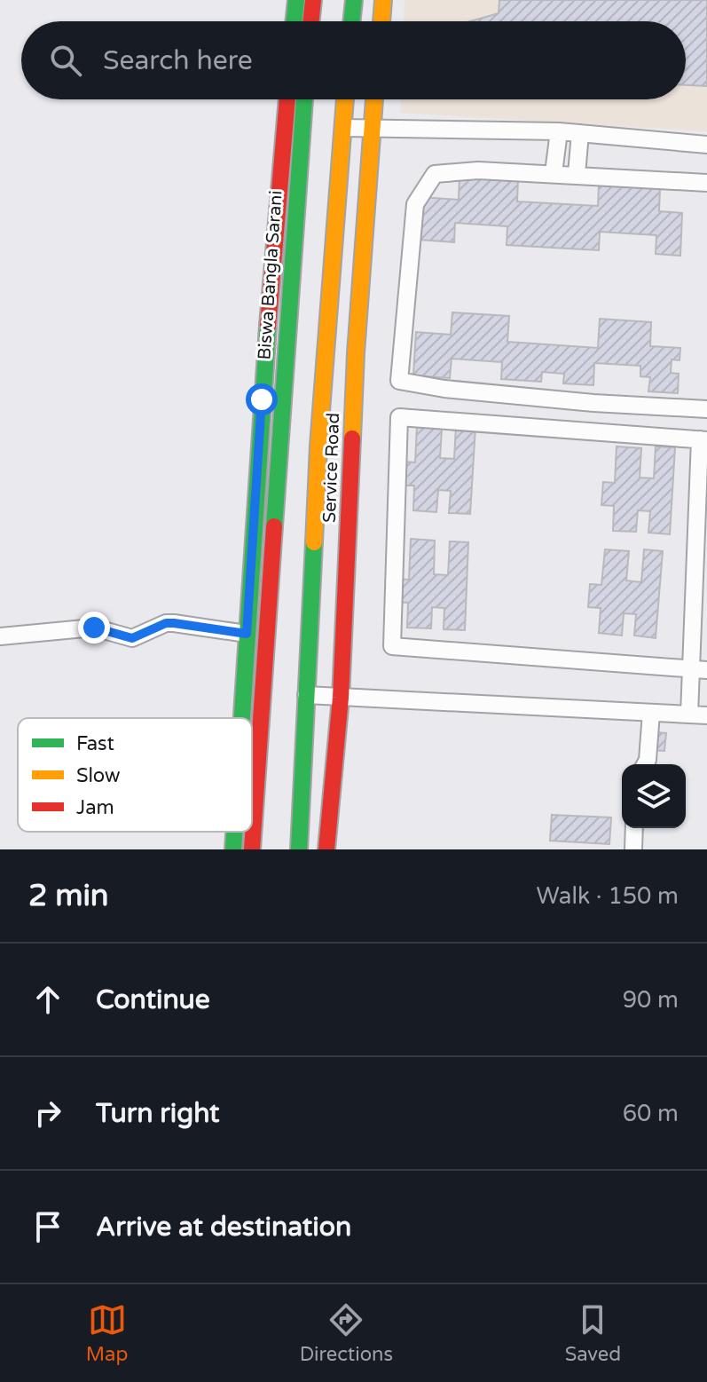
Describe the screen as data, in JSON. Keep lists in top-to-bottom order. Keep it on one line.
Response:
{"streets":{"street":["Biswa Bangla Sarani","Service Road"]},"legend":["Fast","Slow","Jam"],"page":{"search":"Search here","heading":["2 min","Walk · 150 m"],"list":[["Continue","90 m"],["Turn right","60 m"],"Arrive at destination"],"nav":["Map","Directions","Saved"]}}
